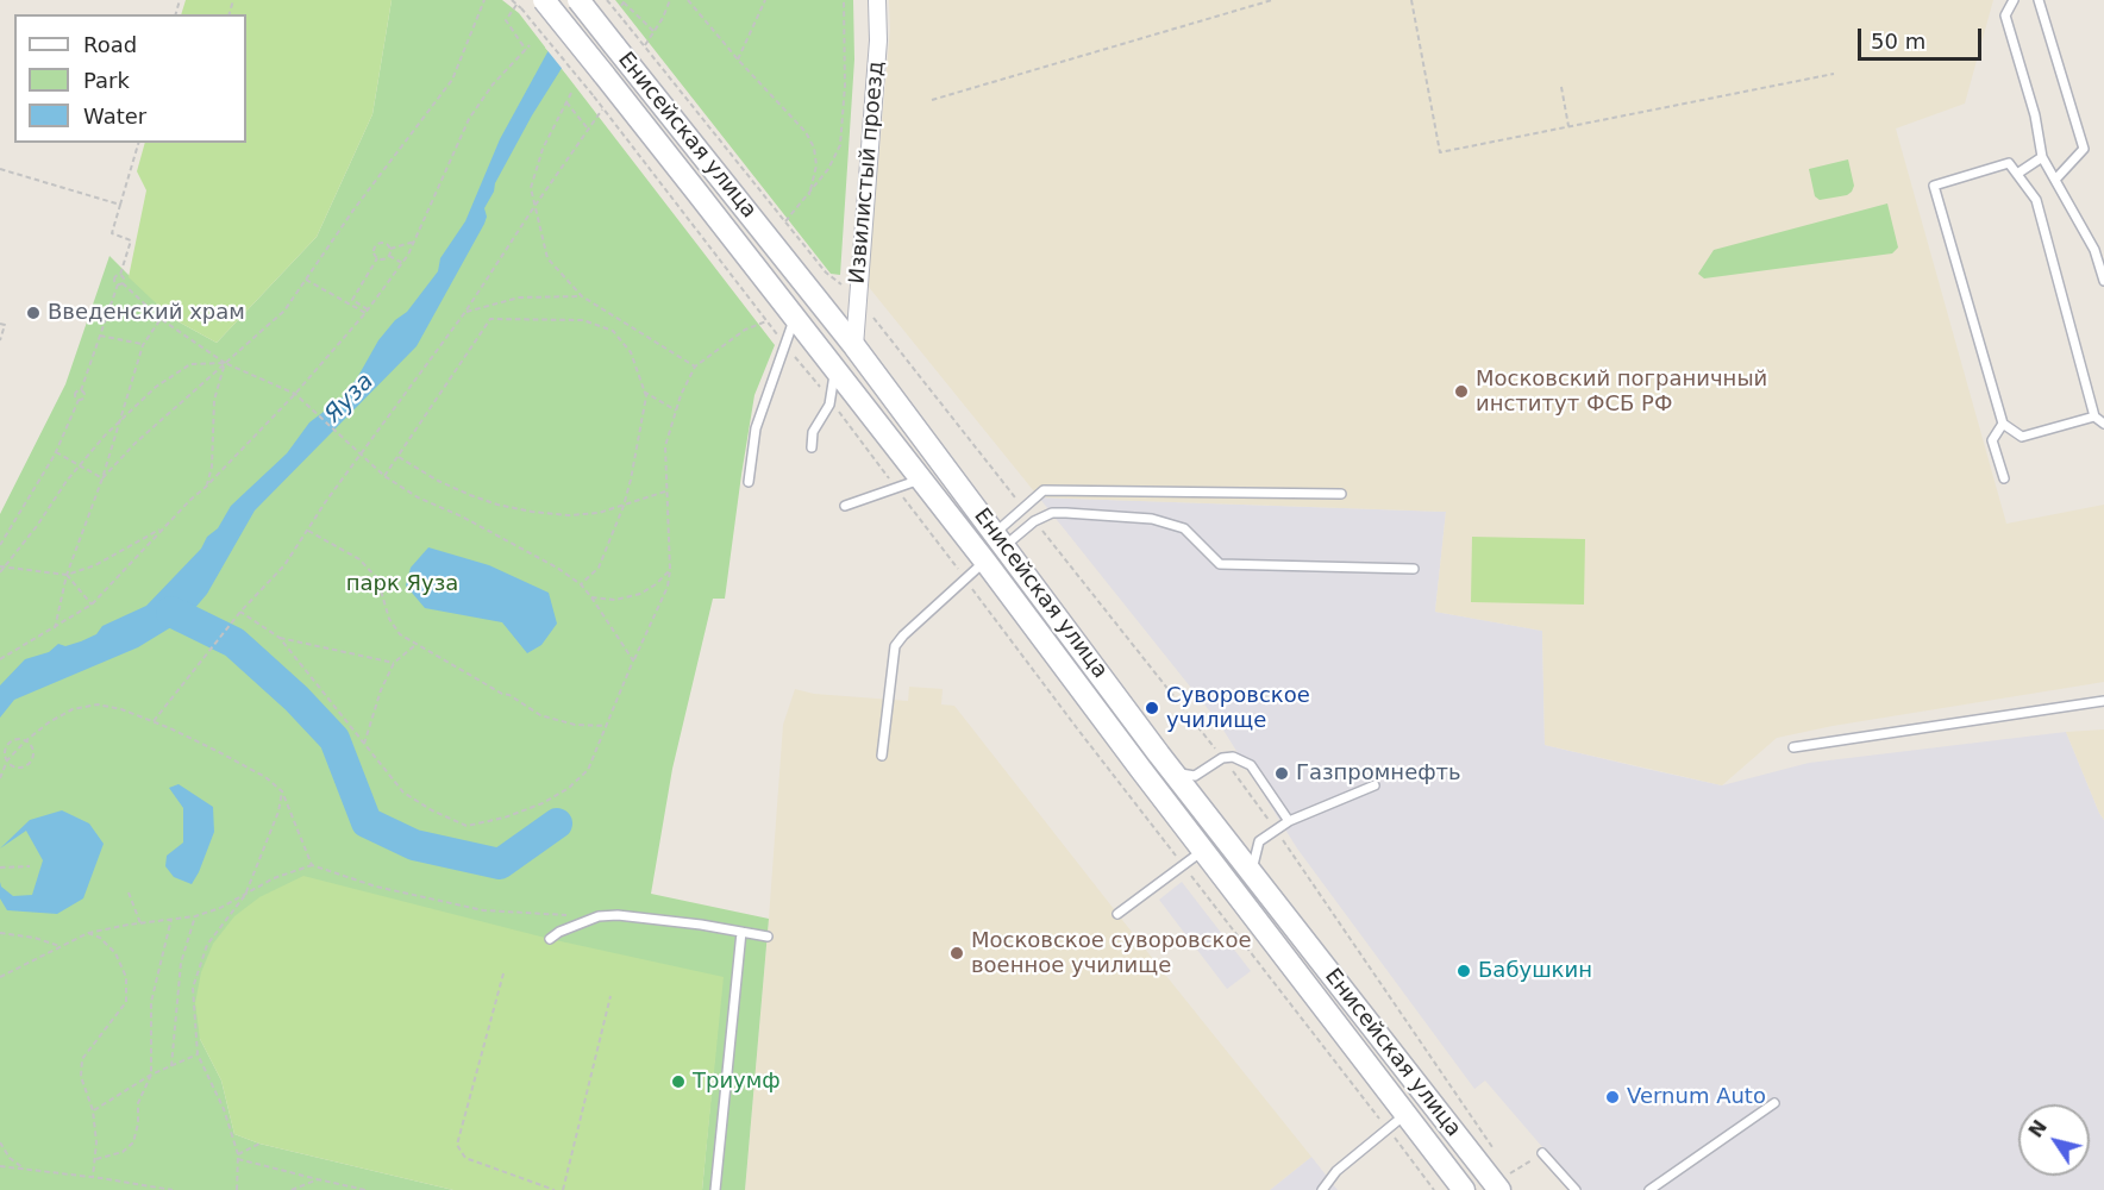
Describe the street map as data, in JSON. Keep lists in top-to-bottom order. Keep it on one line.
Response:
{"streets":{"main road":["Енисейская улица"],"street":["Извилистый проезд"]},"crossings":[["Енисейская улица","Извилистый проезд"]],"water":["Яуза"],"parks":["парк Яуза"],"places":["Введенский храм","Московский пограничный институт ФСБ РФ","Суворовское училище","Газпромнефть","Московское суворовское военное училище","Бабушкин","Триумф","Vernum Auto"],"legend":["Road","Park","Water"],"scale_bar":"50 m","north":"top left"}
